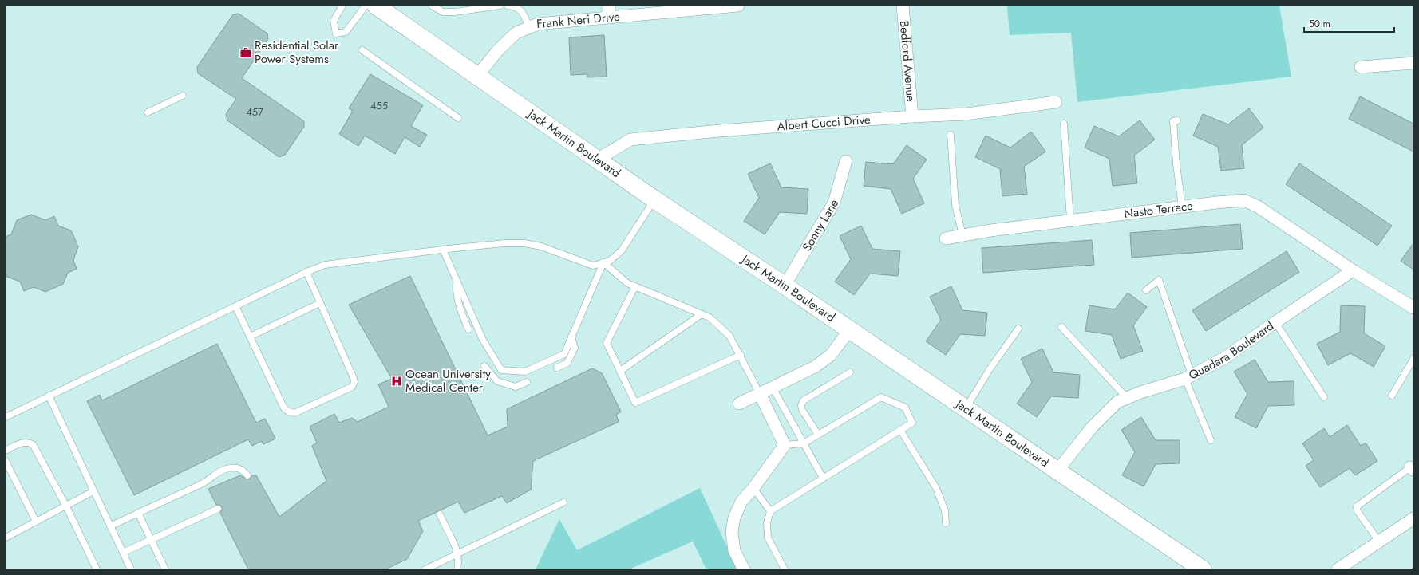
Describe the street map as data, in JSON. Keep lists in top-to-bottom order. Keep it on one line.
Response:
{"streets":{"street":["Frank Neri Drive","Bedford Avenue","Albert Cucci Drive","Jack Martin Boulevard","Nasto Terrace","Sonny Lane","Quadara Boulevard"]},"crossings":[["Frank Neri Drive","Jack Martin Boulevard"],["Bedford Avenue","Albert Cucci Drive"],["Albert Cucci Drive","Jack Martin Boulevard"],["Jack Martin Boulevard","Sonny Lane"],["Jack Martin Boulevard","Quadara Boulevard"],["Nasto Terrace","Quadara Boulevard"]],"places":{"office":["Residential Solar Power Systems"],"hospital":["Ocean University Medical Center"]},"house_numbers":["455","457"],"scale_bar":"50 m"}
